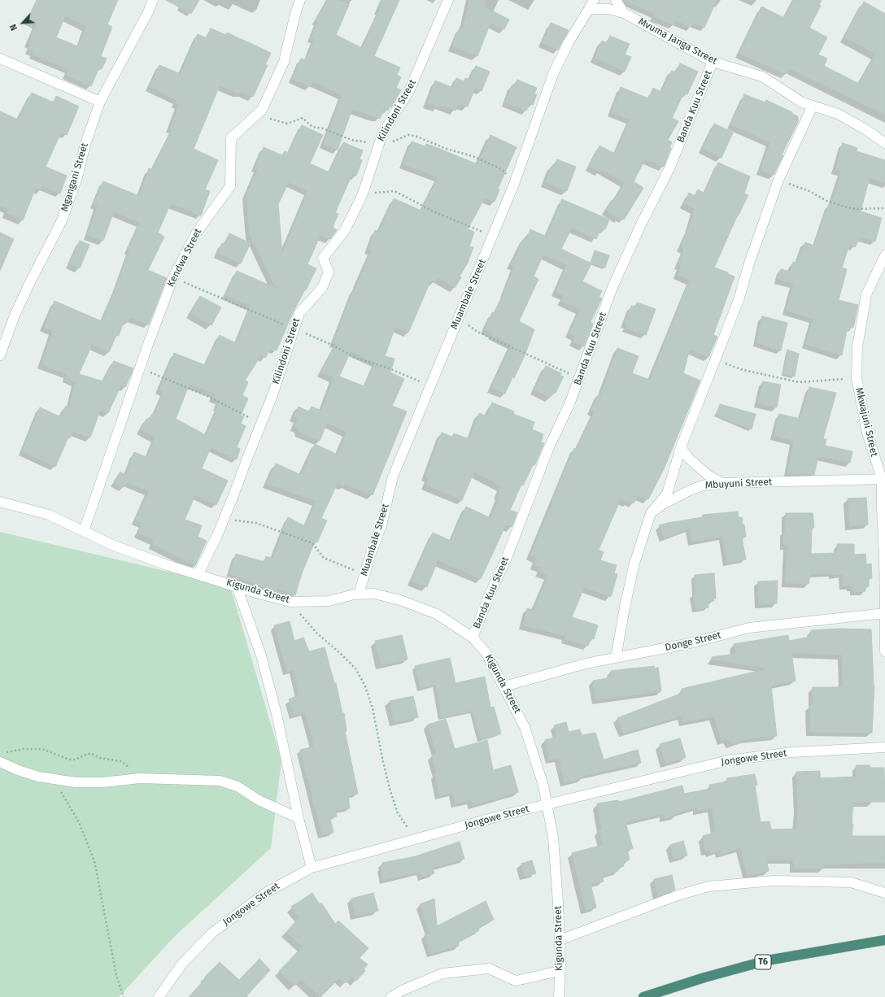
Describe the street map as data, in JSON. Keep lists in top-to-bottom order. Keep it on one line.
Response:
{"streets":{"highway":["T6"],"street":["Mvuma Janga Street","Banda Kuu Street","Kilindoni Street","Mgangani Street","Kendwa Street","Muambale Street","Mkwajuni Street","Mbuyuni Street","Kigunda Street","Donge Street","Jongowe Street"]},"crossings":[["Mvuma Janga Street","Banda Kuu Street"],["Mvuma Janga Street","Muambale Street"],["Banda Kuu Street","Kigunda Street"],["Kilindoni Street","Kigunda Street"],["Kendwa Street","Kigunda Street"],["Muambale Street","Kigunda Street"],["Mkwajuni Street","Mbuyuni Street"],["Mkwajuni Street","Donge Street"],["Kigunda Street","Donge Street"],["Kigunda Street","Jongowe Street"]],"north":"bottom left"}
